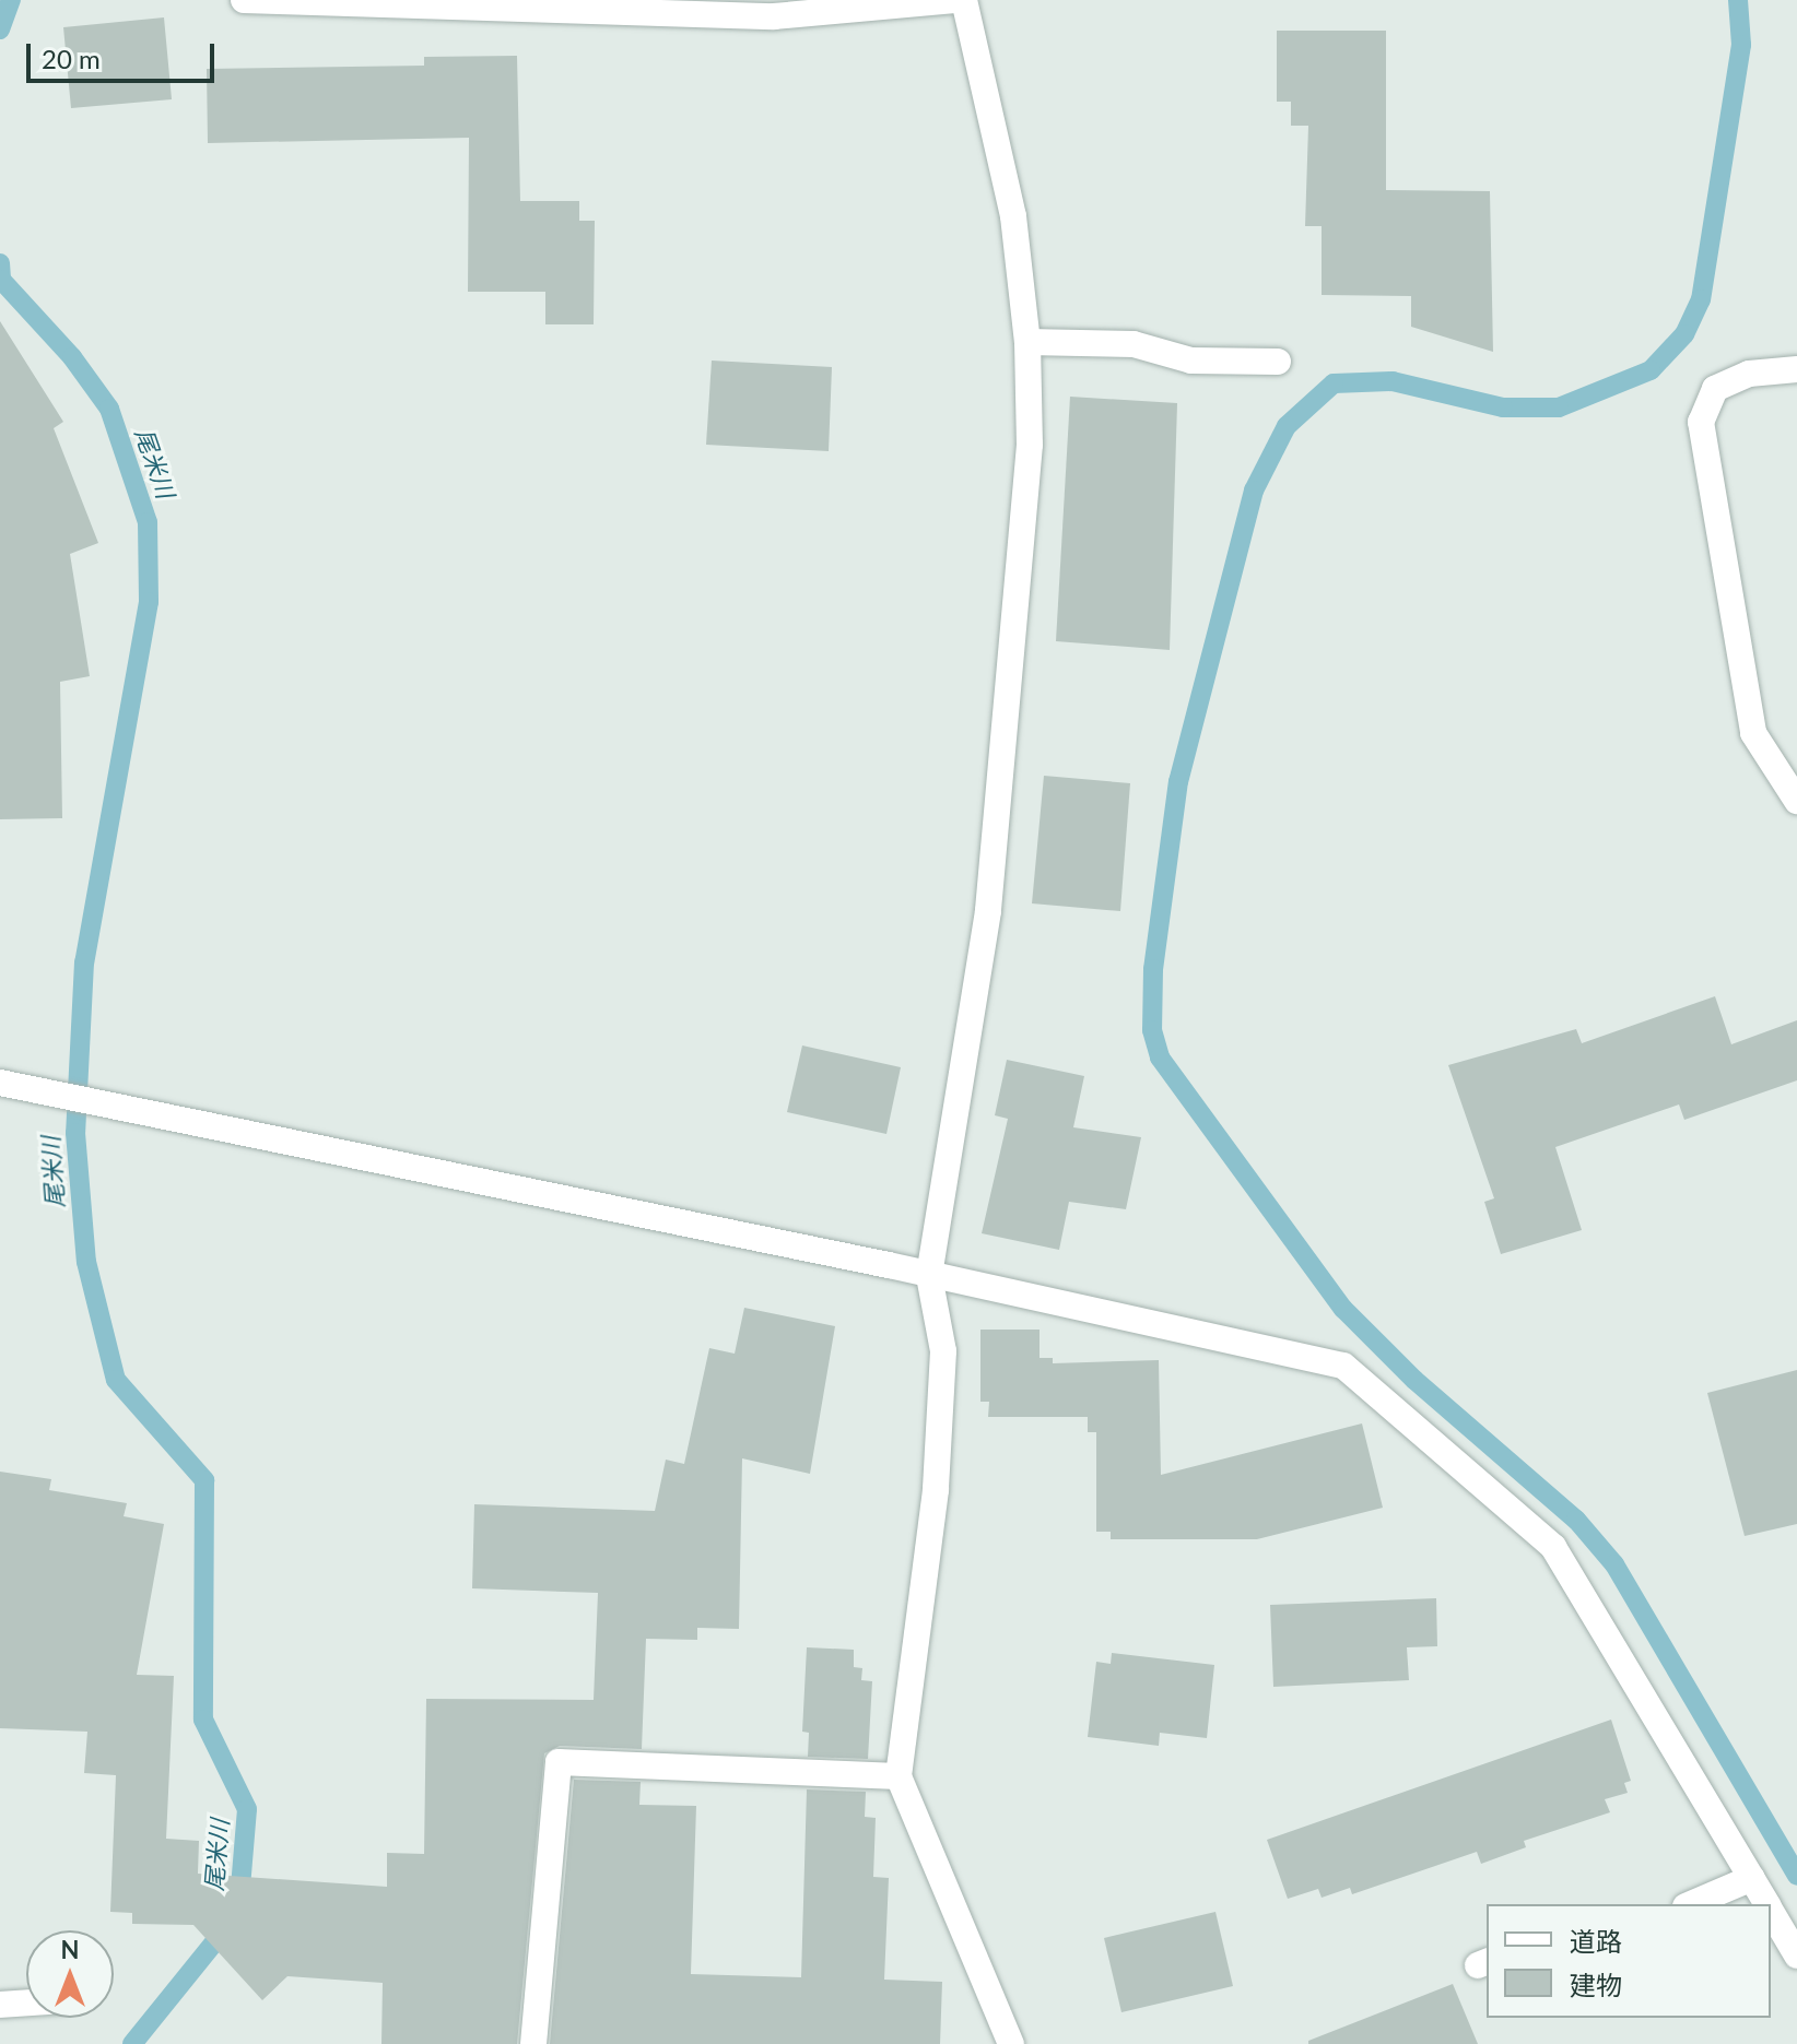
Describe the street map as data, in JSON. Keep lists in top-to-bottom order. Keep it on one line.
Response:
{"water":["尾米川"],"legend":["道路","建物"],"scale_bar":"20 m","north":"top"}
